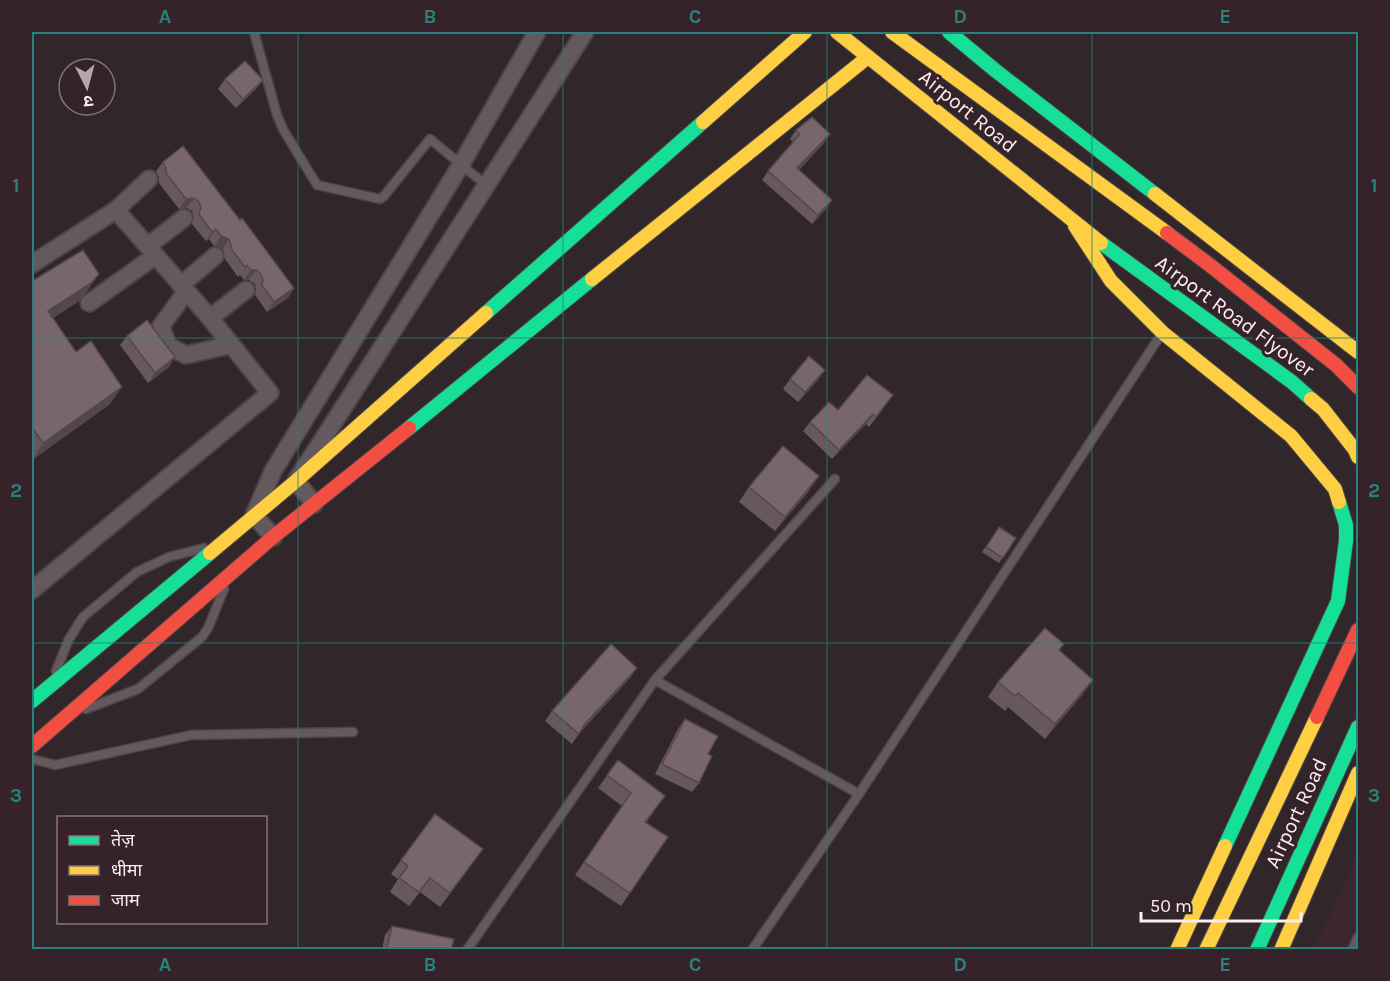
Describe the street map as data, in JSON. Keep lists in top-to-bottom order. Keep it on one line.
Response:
{"streets":{"street":["Airport Road","Airport Road Flyover"]},"crossings":[["Airport Road","Airport Road Flyover"]],"legend":["तेज़","धीमा","जाम"],"scale_bar":"50 m","north":"bottom","grid":{"columns":["A","B","C","D","E"],"rows":["1","2","3"]}}
